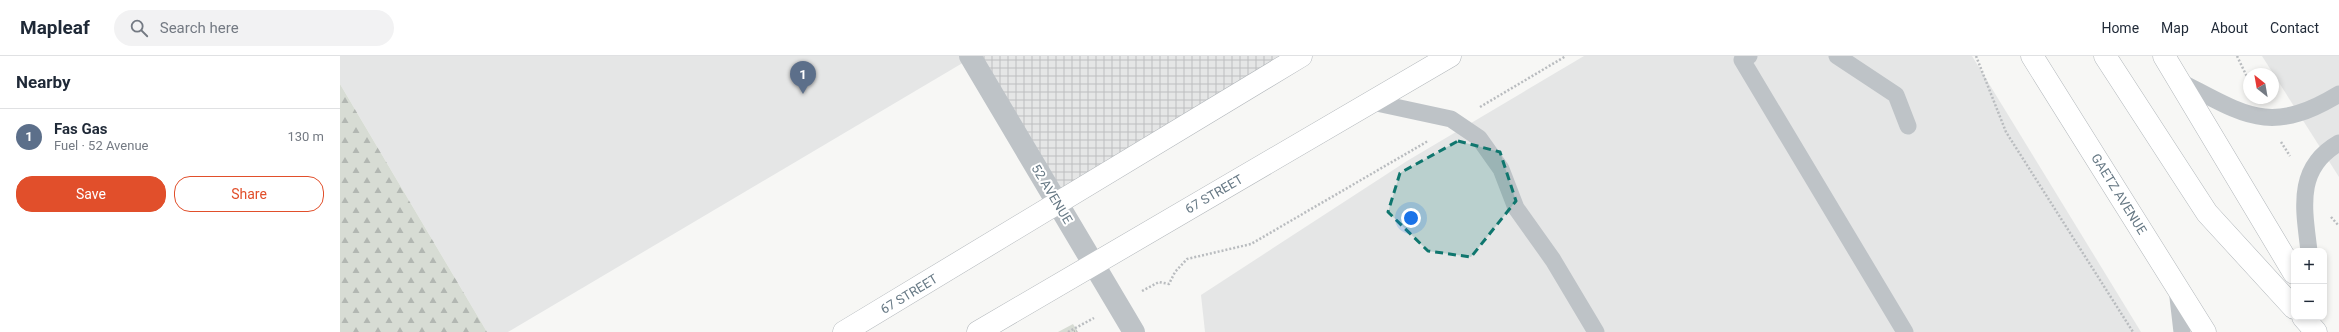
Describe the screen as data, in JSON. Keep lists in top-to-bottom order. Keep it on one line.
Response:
{"streets":{"main road":["67 STREET","GAETZ AVENUE"],"street":["52 AVENUE"]},"crossings":[["52 AVENUE","67 STREET"]],"north":"top left","page":{"header":"Mapleaf","search":"Search here","nav":["Home","Map","About","Contact"],"heading":"Nearby","pins":"1","list":[{"mark":"1","name":"Fas Gas","note":"Fuel · 52 Avenue","value":"130 m"}],"buttons":["Save","Share"],"map_buttons":["+","−"]}}
